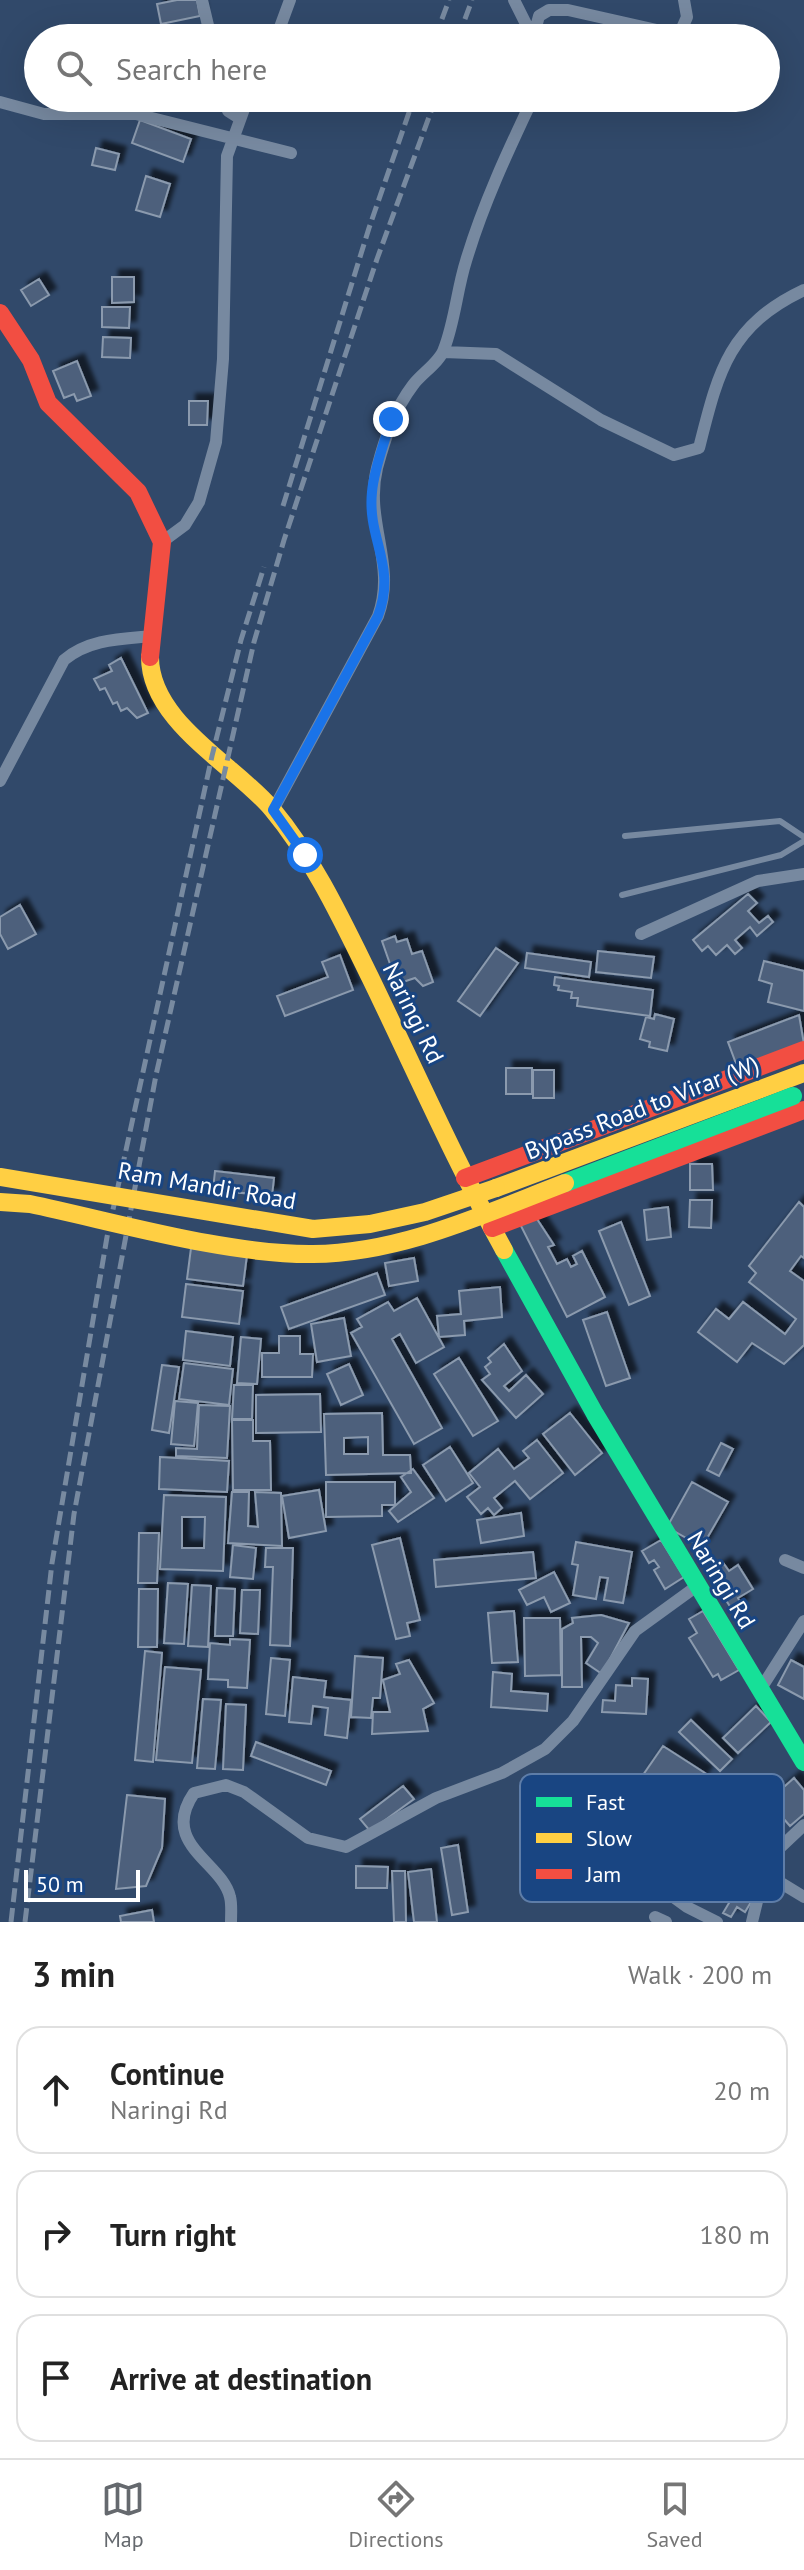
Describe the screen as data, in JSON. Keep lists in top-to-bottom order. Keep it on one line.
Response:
{"streets":{"street":["Naringi Rd","Bypass Road to Virar (W)","Ram Mandir Road"]},"crossings":[["Bypass Road to Virar (W)","Ram Mandir Road"]],"legend":["Fast","Slow","Jam"],"scale_bar":"50 m","page":{"search":"Search here","scale":"50 m","heading":["3 min","Walk · 200 m"],"list":[["Continue","Naringi Rd","20 m"],["Turn right","180 m"],"Arrive at destination"],"nav":["Map","Directions","Saved"]}}
